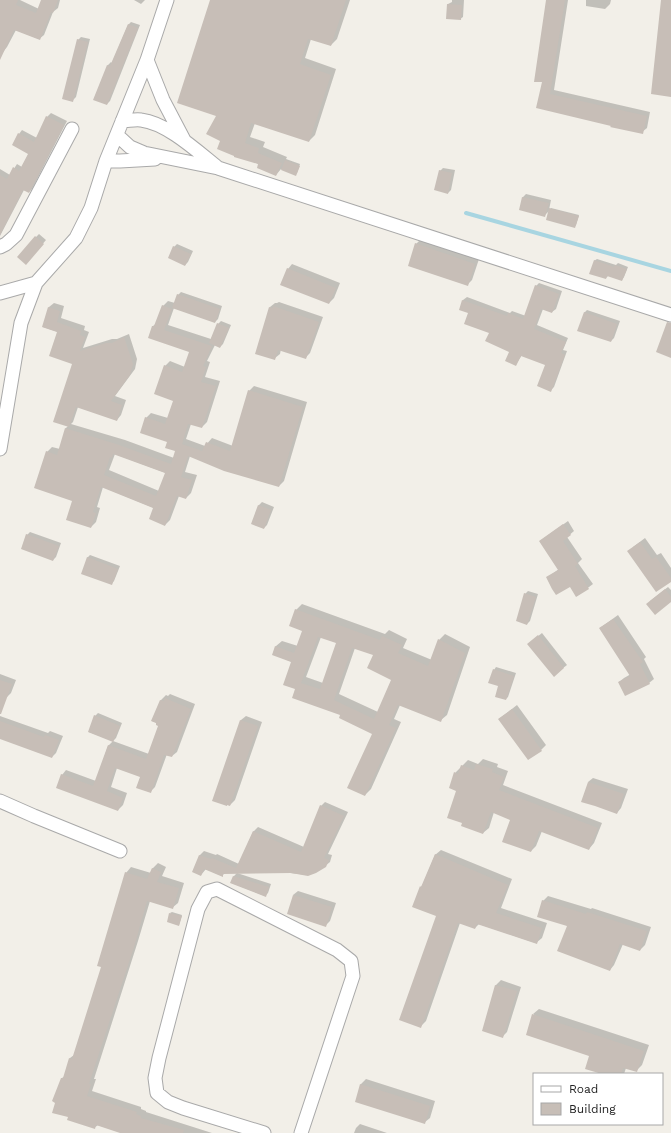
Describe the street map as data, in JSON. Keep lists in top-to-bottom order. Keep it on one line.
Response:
{"legend":["Road","Building"]}
